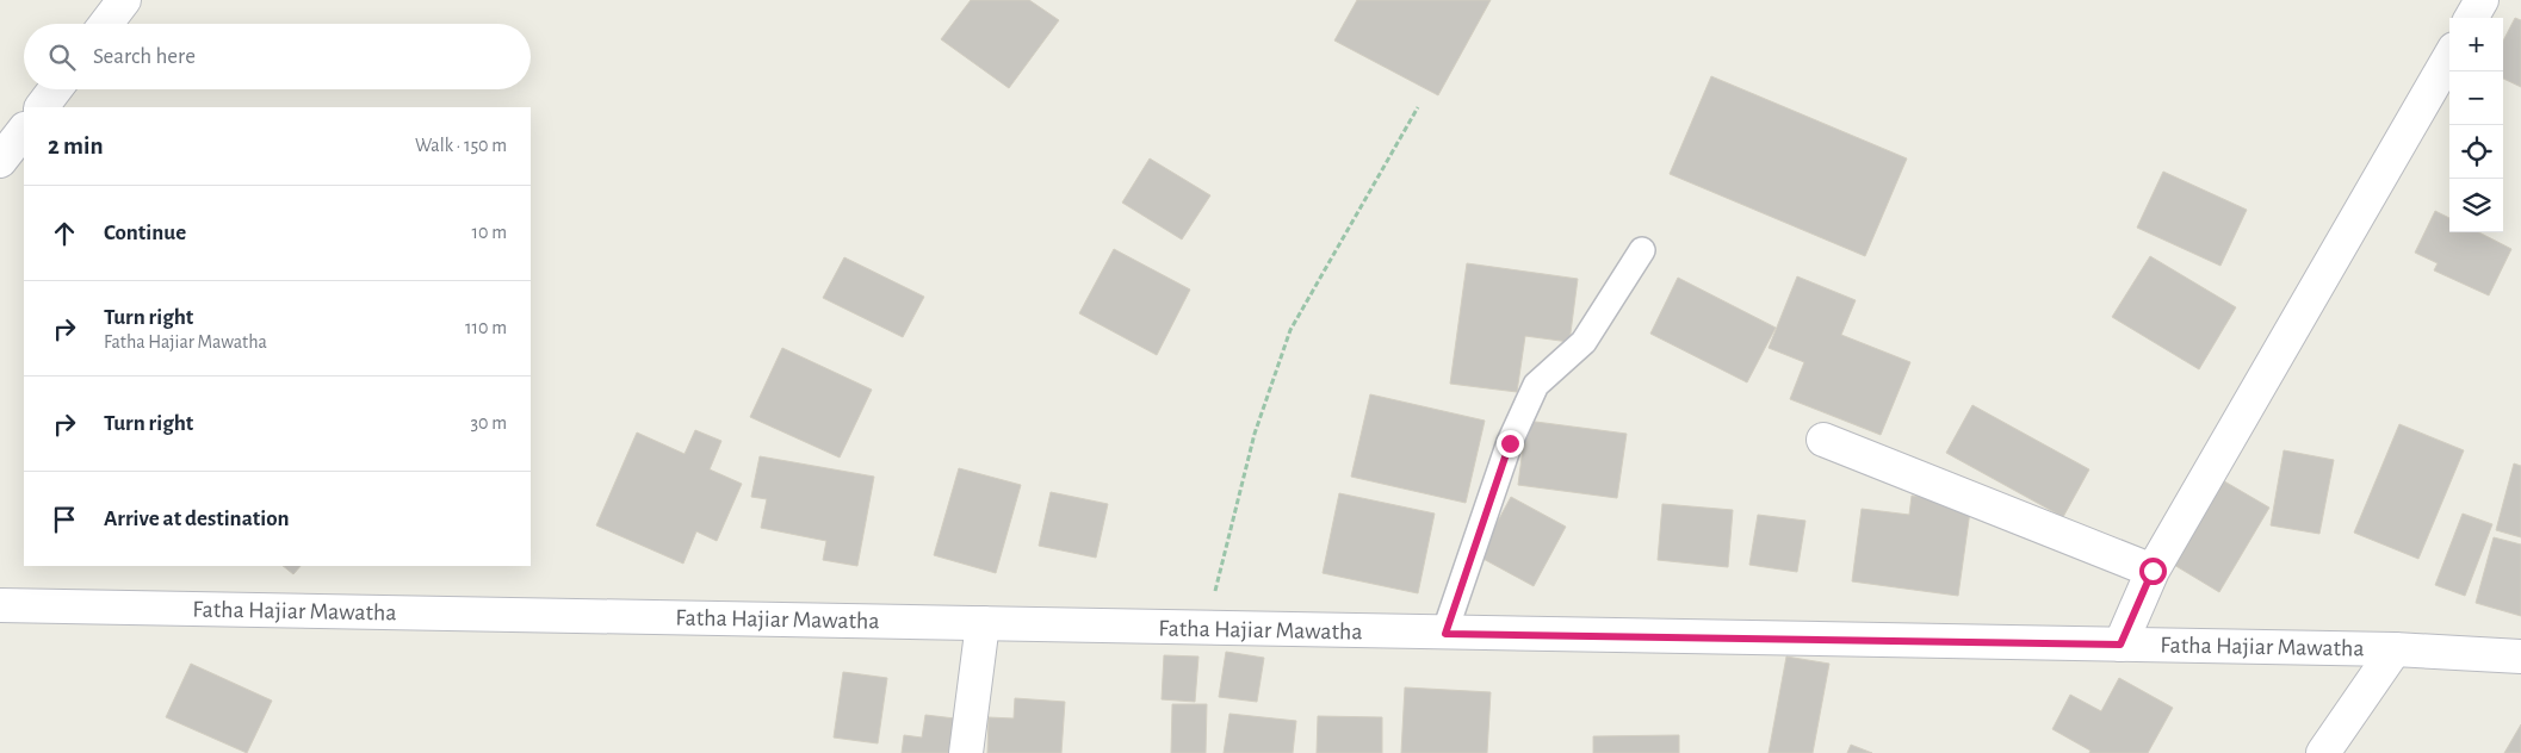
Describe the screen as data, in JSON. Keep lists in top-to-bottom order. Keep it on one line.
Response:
{"streets":{"street":["Fatha Hajiar Mawatha"]},"page":{"map_buttons":["+","−"],"search":"Search here","heading":["2 min","Walk · 150 m"],"list":[["Continue","10 m"],["Turn right","Fatha Hajiar Mawatha","110 m"],["Turn right","30 m"],"Arrive at destination"]}}
